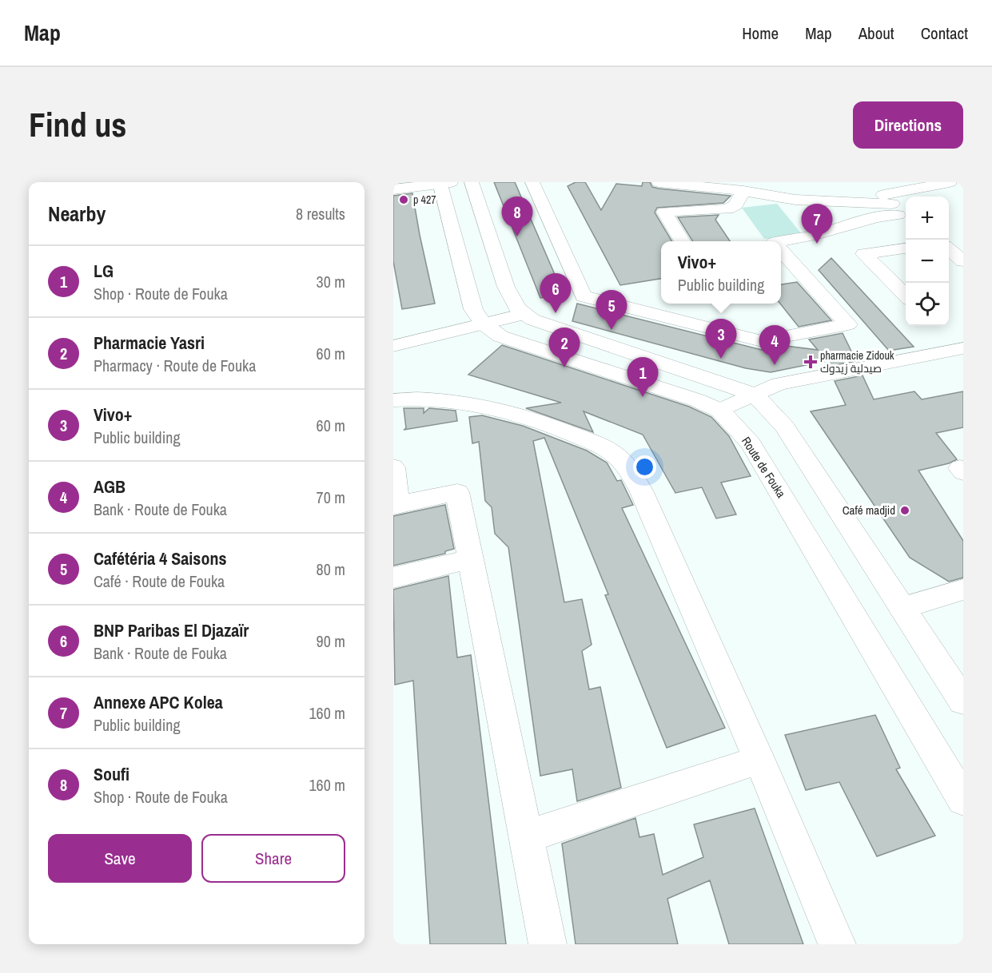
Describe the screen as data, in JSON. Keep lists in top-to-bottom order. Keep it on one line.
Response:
{"streets":{"street":["Route de Fouka"]},"places":{"other":["p 427","Café madjid"],"health":["pharmacie Zidouk صيدلية زيدوك"]},"page":{"header":"Map","nav":["Home","Map","About","Contact"],"buttons":["Directions",["Save","Share"]],"title":"Find us","heading":["Nearby","8 results"],"map_buttons":["+","−"],"pins":["8","7","6","5","3","4","2","1"],"popup":["Vivo+","Public building"],"list":[{"mark":"1","name":"LG","note":"Shop · Route de Fouka","value":"30 m"},{"mark":"2","name":"Pharmacie Yasri","note":"Pharmacy · Route de Fouka","value":"60 m"},{"mark":"3","name":"Vivo+","note":"Public building","value":"60 m"},{"mark":"4","name":"AGB","note":"Bank · Route de Fouka","value":"70 m"},{"mark":"5","name":"Cafétéria 4 Saisons","note":"Café · Route de Fouka","value":"80 m"},{"mark":"6","name":"BNP Paribas El Djazaïr","note":"Bank · Route de Fouka","value":"90 m"},{"mark":"7","name":"Annexe APC Kolea","note":"Public building","value":"160 m"},{"mark":"8","name":"Soufi","note":"Shop · Route de Fouka","value":"160 m"}]}}
